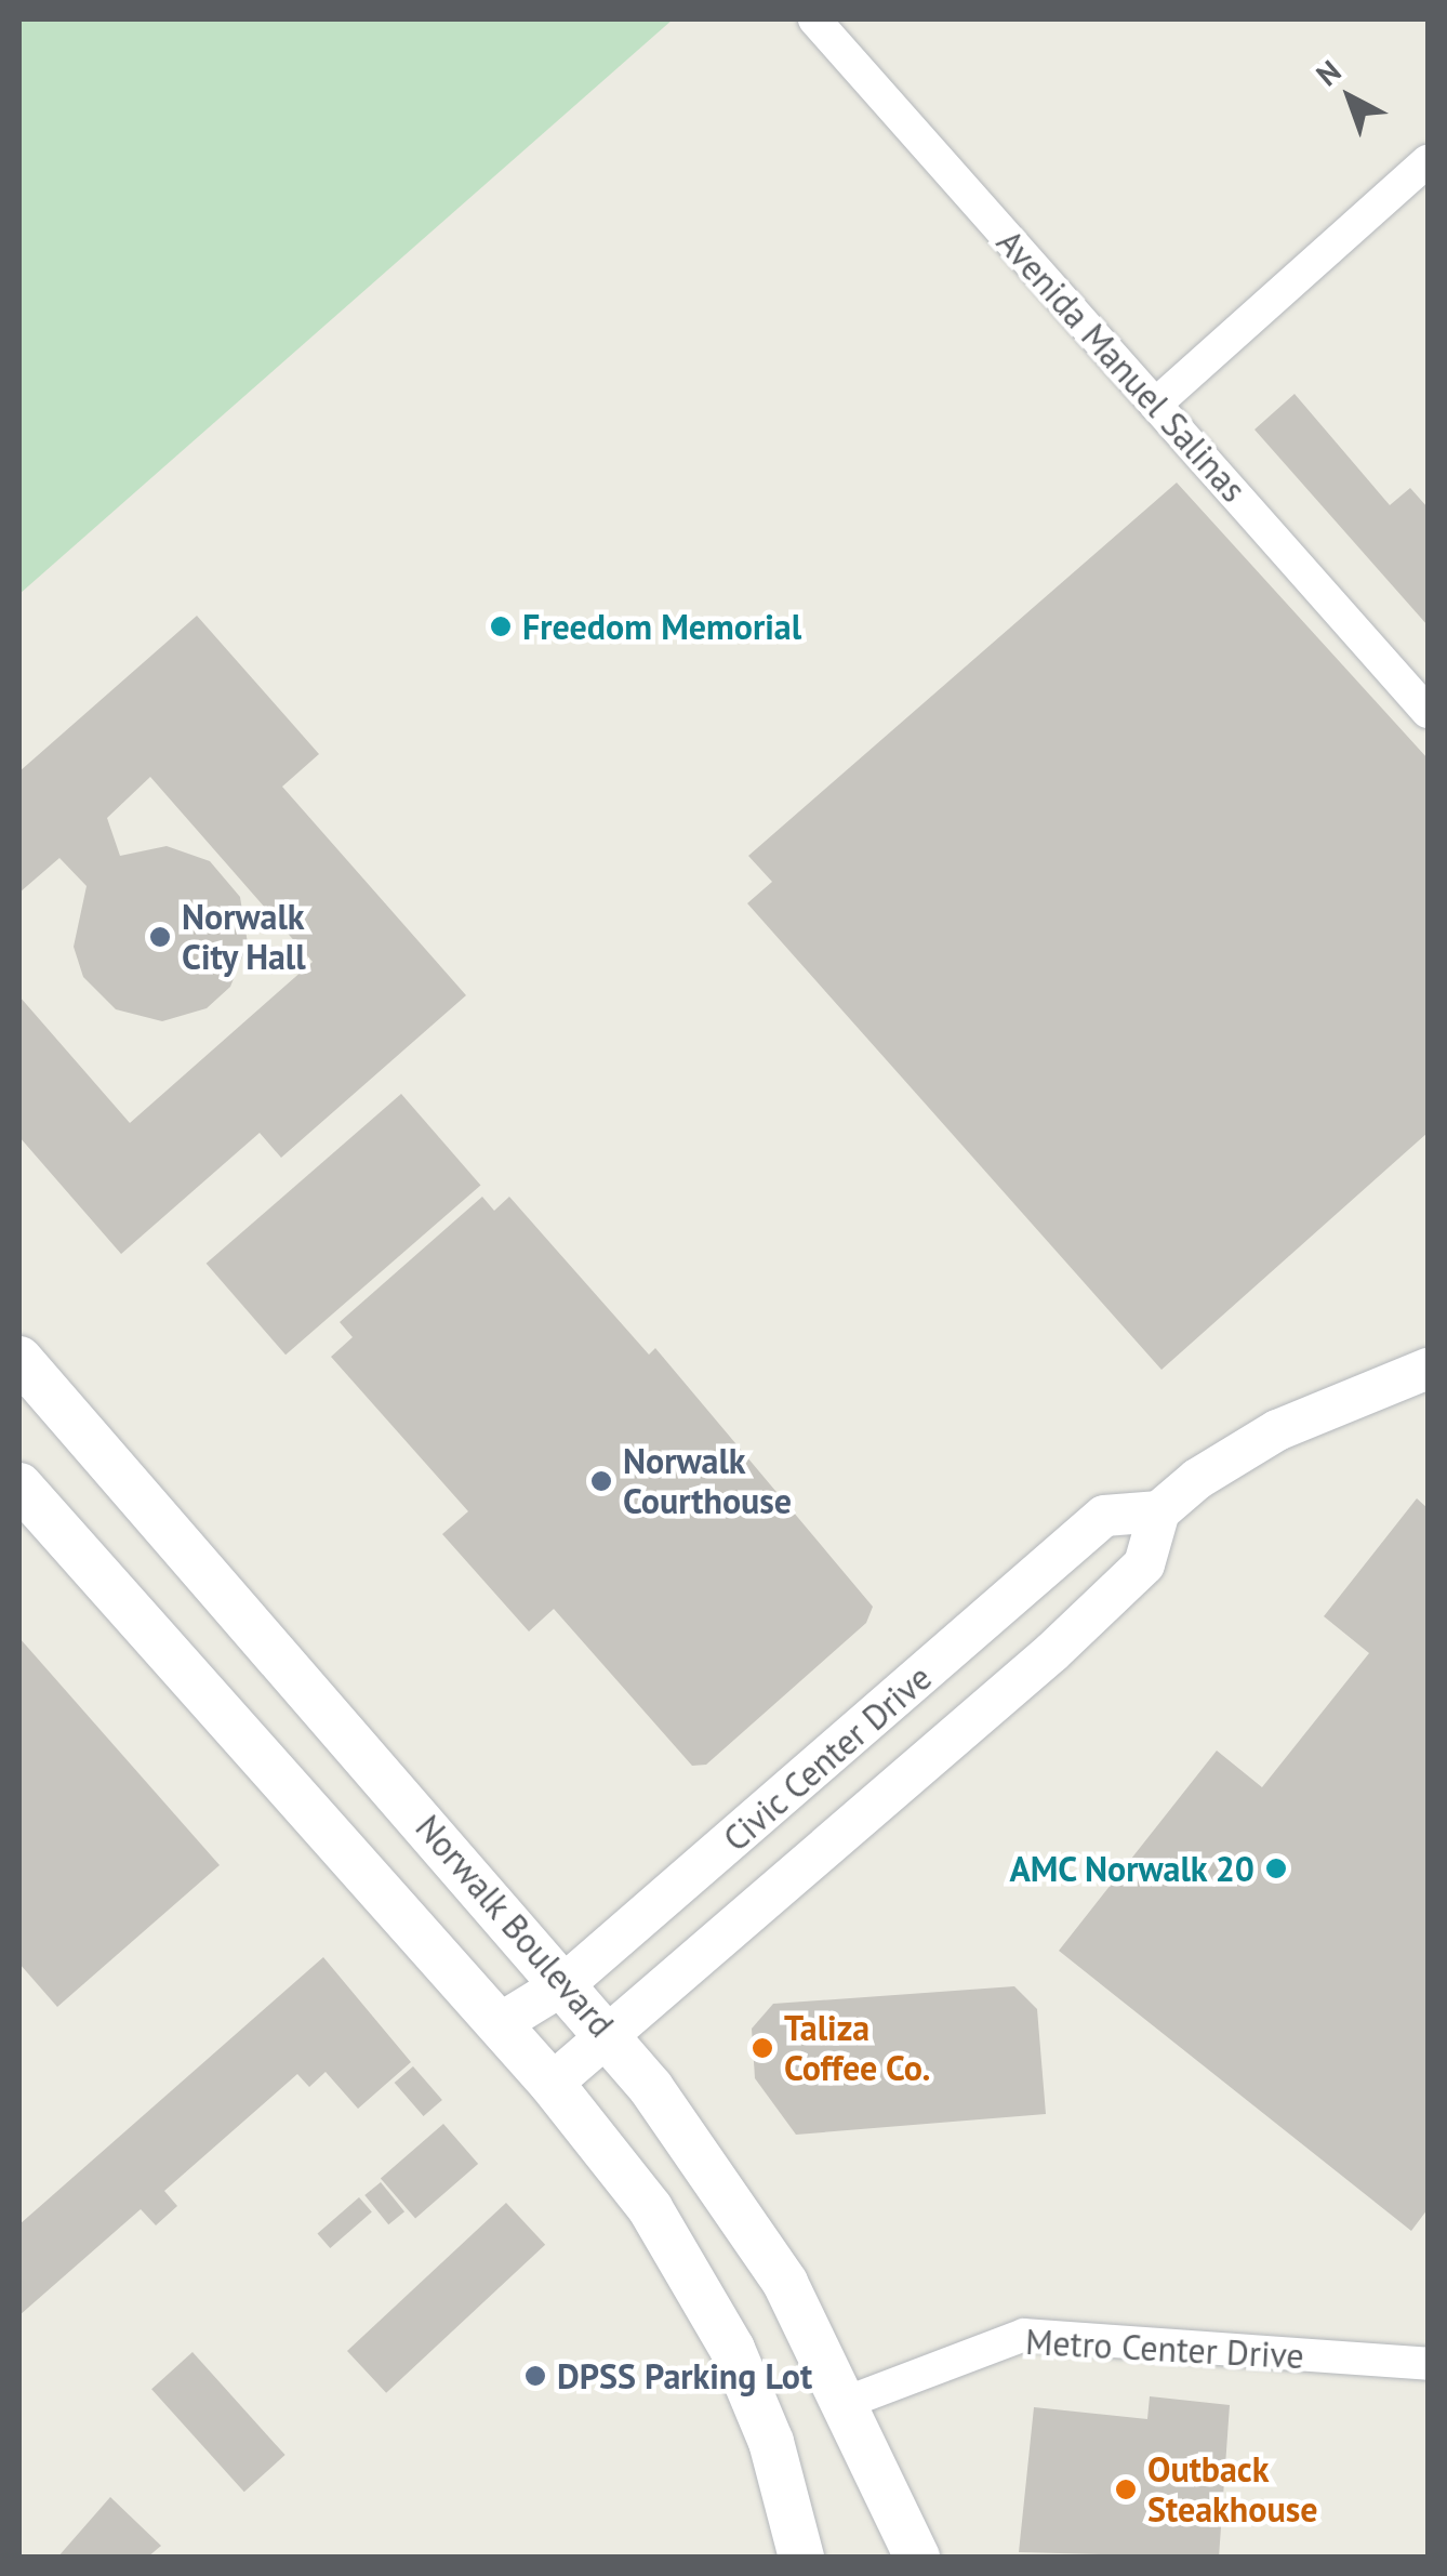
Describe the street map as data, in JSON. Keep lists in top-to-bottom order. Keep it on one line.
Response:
{"streets":{"main road":["Norwalk Boulevard"],"street":["Avenida Manuel Salinas","Civic Center Drive","Metro Center Drive"]},"crossings":[["Civic Center Drive","Norwalk Boulevard"],["Norwalk Boulevard","Metro Center Drive"]],"places":["Freedom Memorial","Norwalk City Hall","Norwalk Courthouse","AMC Norwalk 20","Taliza Coffee Co.","DPSS Parking Lot","Outback Steakhouse"],"north":"top left"}
